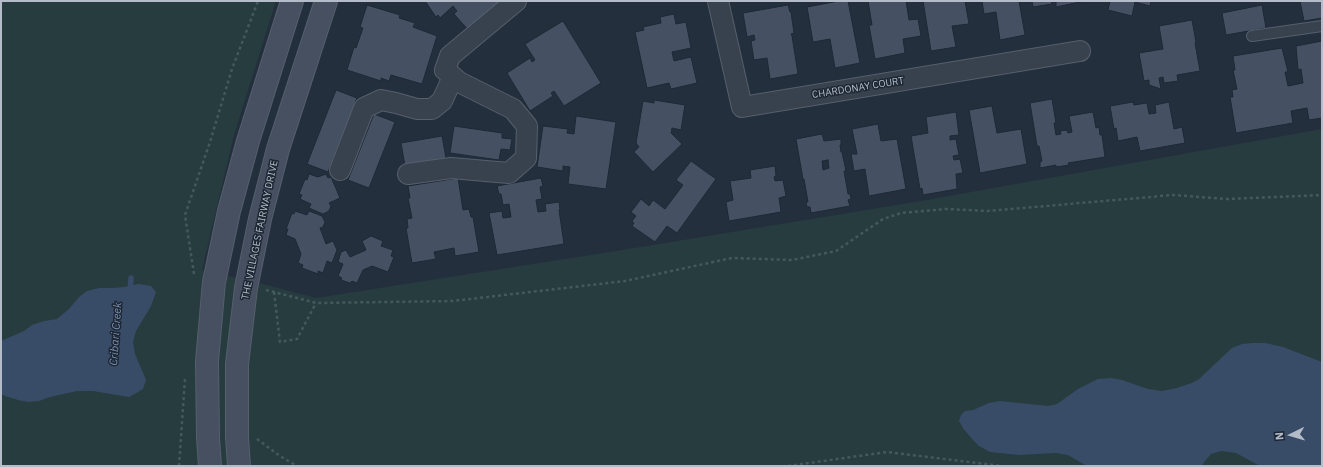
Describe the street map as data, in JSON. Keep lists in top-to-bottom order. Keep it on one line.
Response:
{"streets":{"street":["CHARDONAY COURT","THE VILLAGES FAIRWAY DRIVE"]},"water":["Cribari Creek"],"north":"left"}
